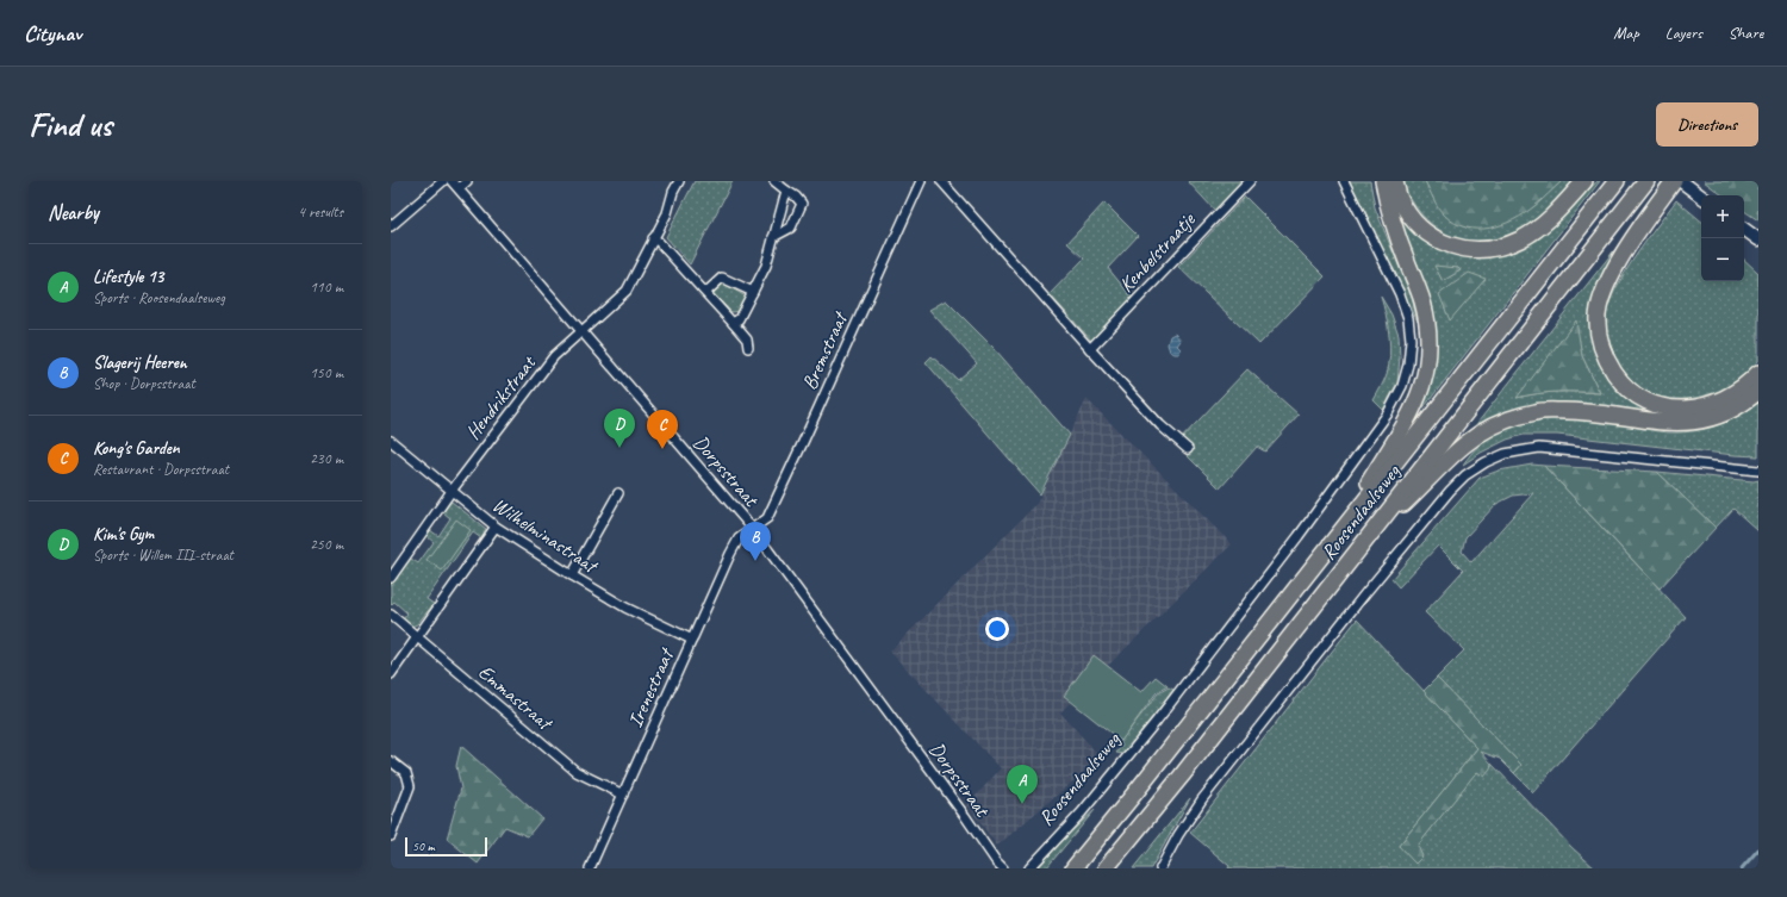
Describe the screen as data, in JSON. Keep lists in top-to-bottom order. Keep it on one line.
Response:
{"streets":{"highway":["Roosendaalseweg"],"street":["Kenbelstraatje","Bremstraat","Hendrikstraat","Dorpsstraat","Wilhelminastraat","Irenestraat","Emmastraat"]},"crossings":[["Bremstraat","Dorpsstraat"],["Bremstraat","Irenestraat"],["Hendrikstraat","Dorpsstraat"],["Hendrikstraat","Wilhelminastraat"],["Dorpsstraat","Irenestraat"],["Wilhelminastraat","Irenestraat"],["Irenestraat","Emmastraat"]],"scale_bar":"50 m","page":{"header":"Citynav","nav":["Map","Layers","Share"],"buttons":"Directions","title":"Find us","heading":["Nearby","4 results"],"map_buttons":["+","−"],"list":[{"mark":"A","name":"Lifestyle 13","note":"Sports · Roosendaalseweg","value":"110 m"},{"mark":"B","name":"Slagerij Heeren","note":"Shop · Dorpsstraat","value":"150 m"},{"mark":"C","name":"Kong's Garden","note":"Restaurant · Dorpsstraat","value":"230 m"},{"mark":"D","name":"Kim's Gym","note":"Sports · Willem III-straat","value":"250 m"}],"pins":["D","C","B","A"],"scale":"50 m"}}
